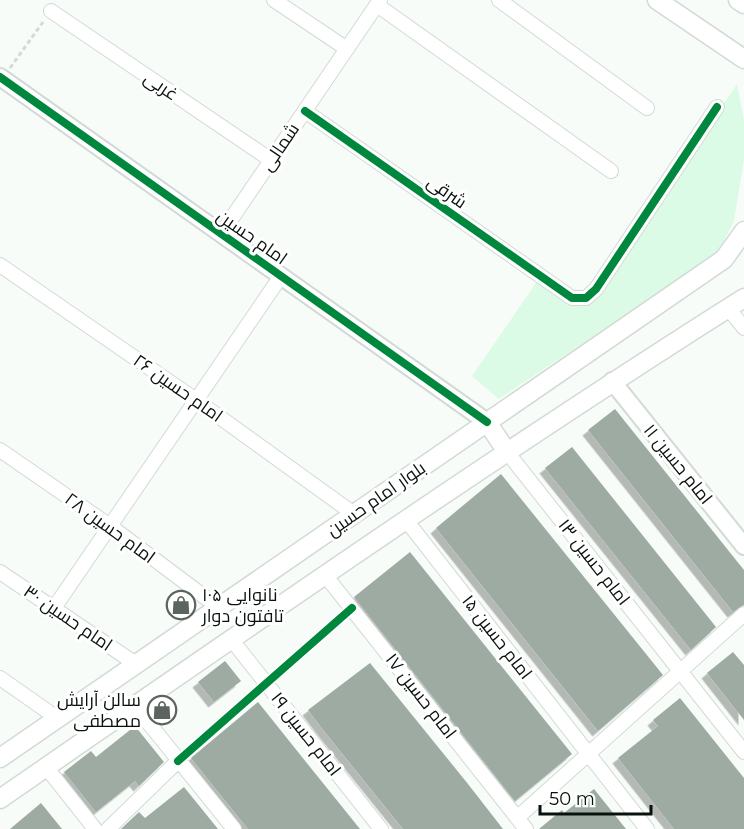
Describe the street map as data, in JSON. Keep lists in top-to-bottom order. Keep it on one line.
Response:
{"streets":{"main road":["بلوار امام حسین"],"street":["غربی","شمالی","شرقی","امام حسین","امام حسین ۲۶","امام حسین ۱۱","امام حسین ۲۸","امام حسین ۱۳","امام حسین ۳۰","امام حسین ۱۵","امام حسین ۱۷","امام حسین ۱۹"]},"crossings":[["غربی","شمالی"],["شمالی","شرقی"],["شمالی","امام حسین"],["امام حسین","بلوار امام حسین"],["امام حسین ۲۶","بلوار امام حسین"],["امام حسین ۱۱","بلوار امام حسین"],["بلوار امام حسین","امام حسین ۲۸"],["بلوار امام حسین","امام حسین ۱۳"],["بلوار امام حسین","امام حسین ۳۰"],["بلوار امام حسین","امام حسین ۱۵"],["بلوار امام حسین","امام حسین ۱۷"],["بلوار امام حسین","امام حسین ۱۹"]],"places":{"shop":["نانوایی ۱۰۵ تافتون دوار","سالن آرایش مصطفی"]},"scale_bar":"50 m"}
